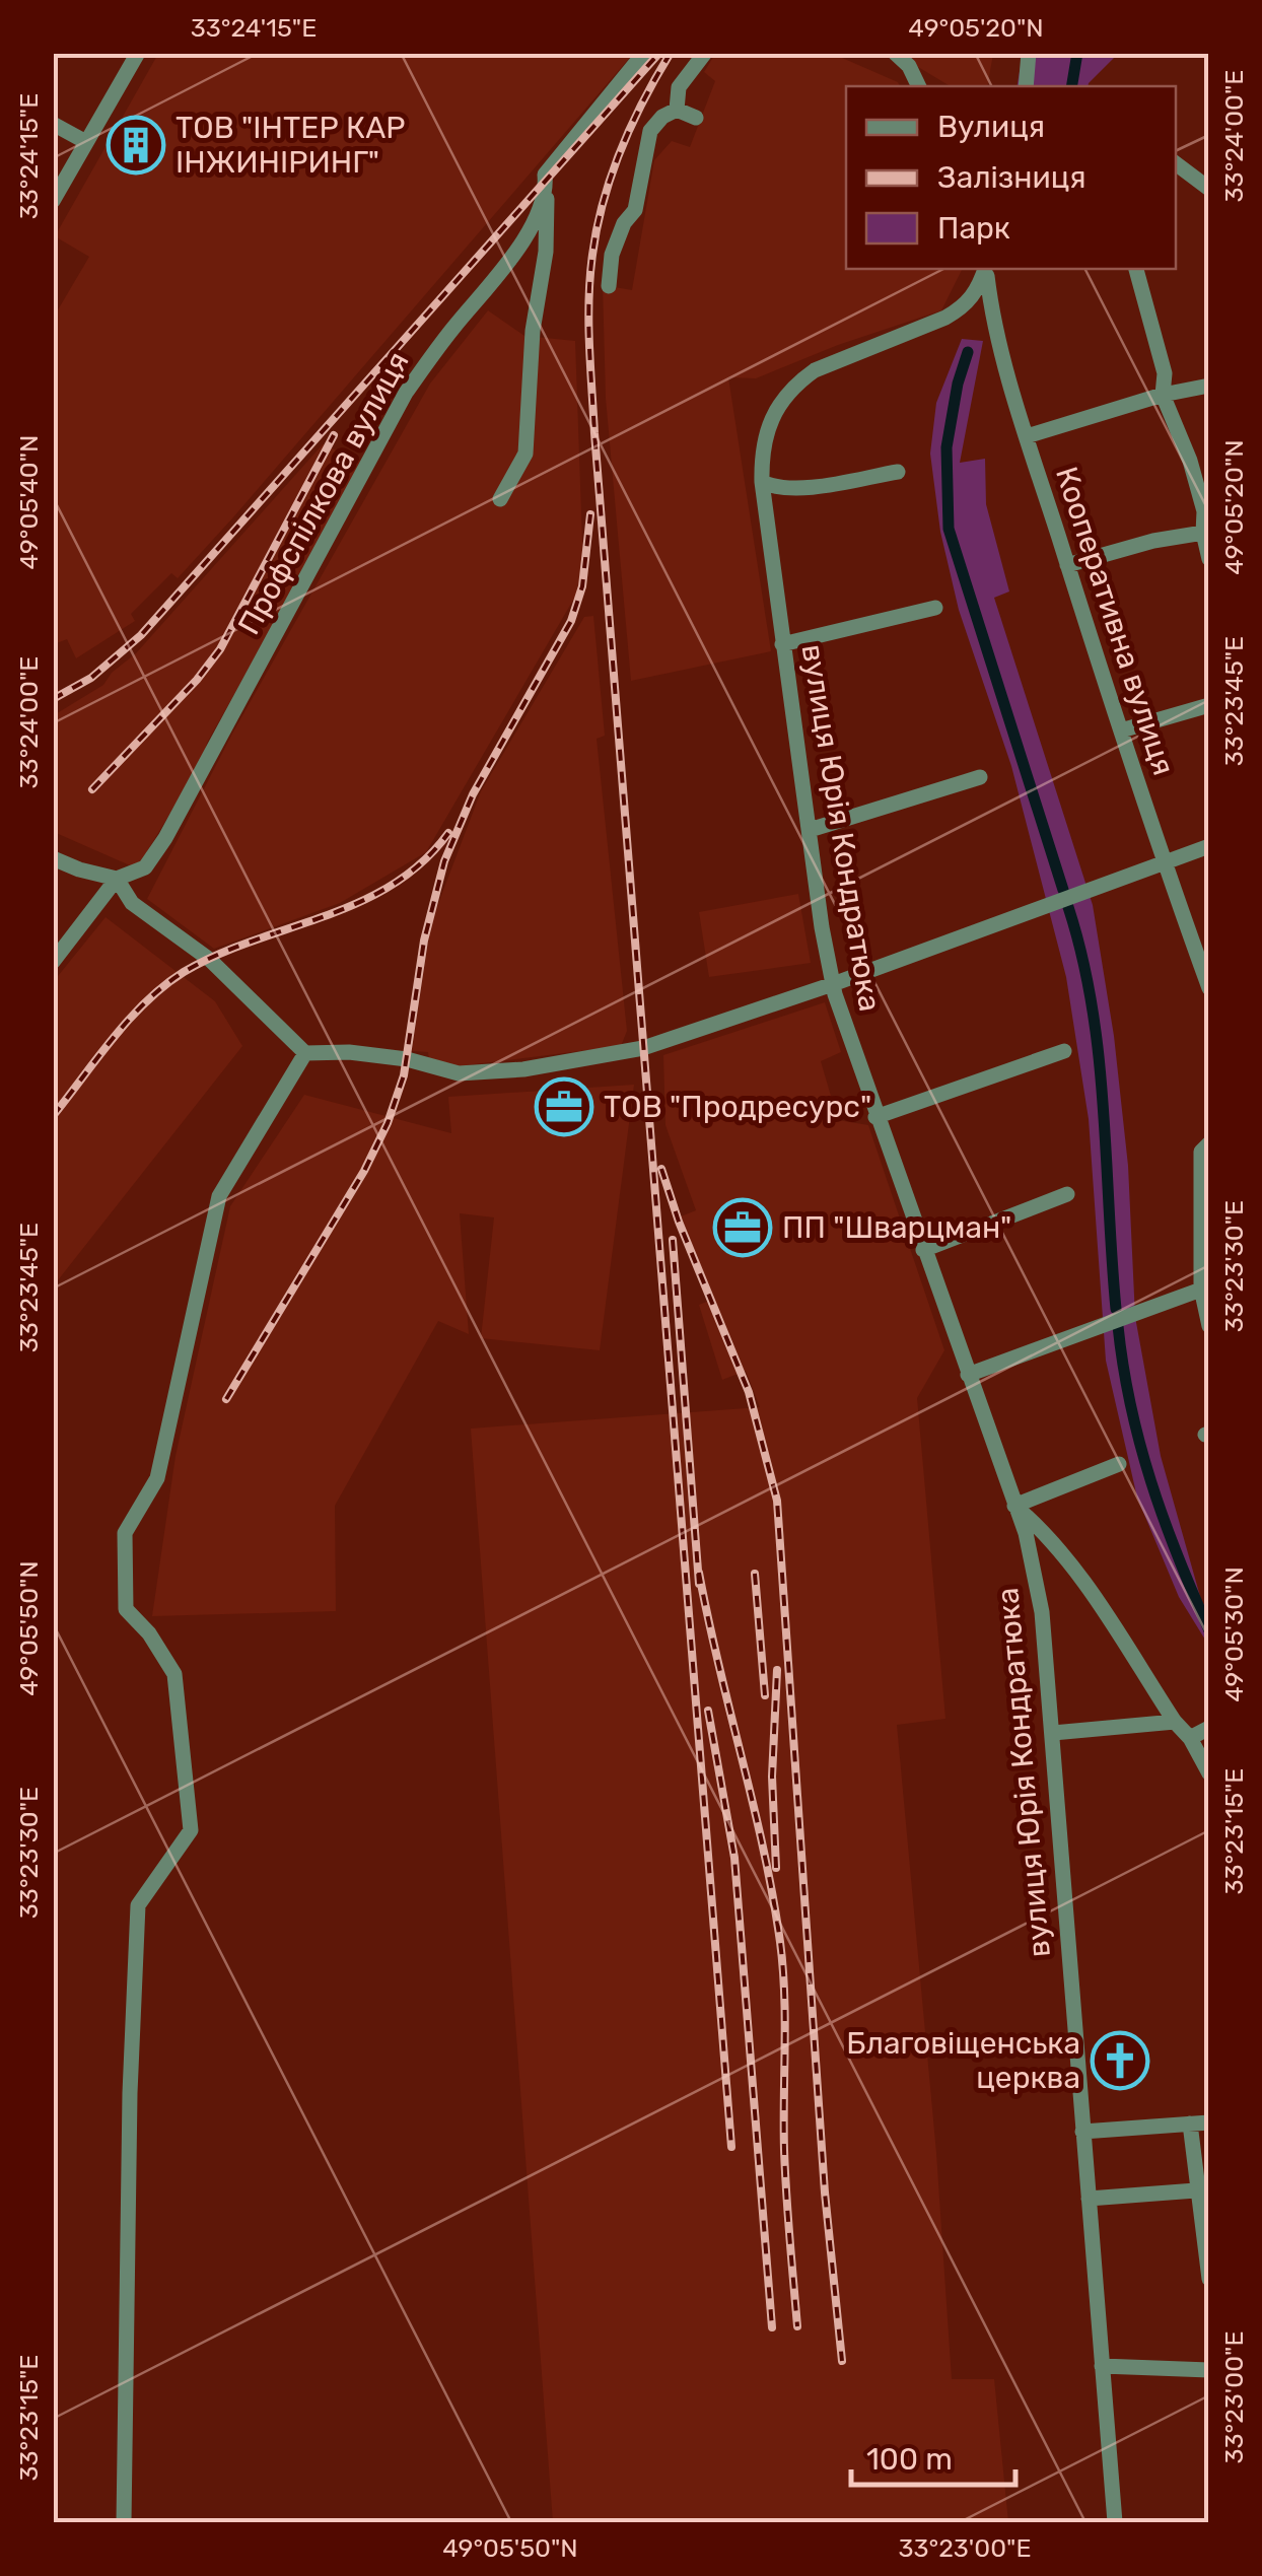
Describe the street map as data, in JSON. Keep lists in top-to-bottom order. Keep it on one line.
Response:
{"streets":{"street":["Профспілкова вулиця","Кооперативна вулиця","вулиця Юрія Кондратюка"]},"places":{"building":["ТОВ \"ІНТЕР КАР ІНЖИНІРИНГ\""],"office":["ТОВ \"Продресурс\"","ПП \"Шварцман\""],"church":["Благовіщенська церква"]},"legend":["Вулиця","Залізниця","Парк"],"scale_bar":"100 m","coordinates":["33°24'15\"E","49°05'20\"N","33°24'00\"E","49°05'40\"N","33°23'45\"E","33°23'30\"E","49°05'50\"N","49°05'30\"N","33°23'15\"E","33°23'00\"E"]}
